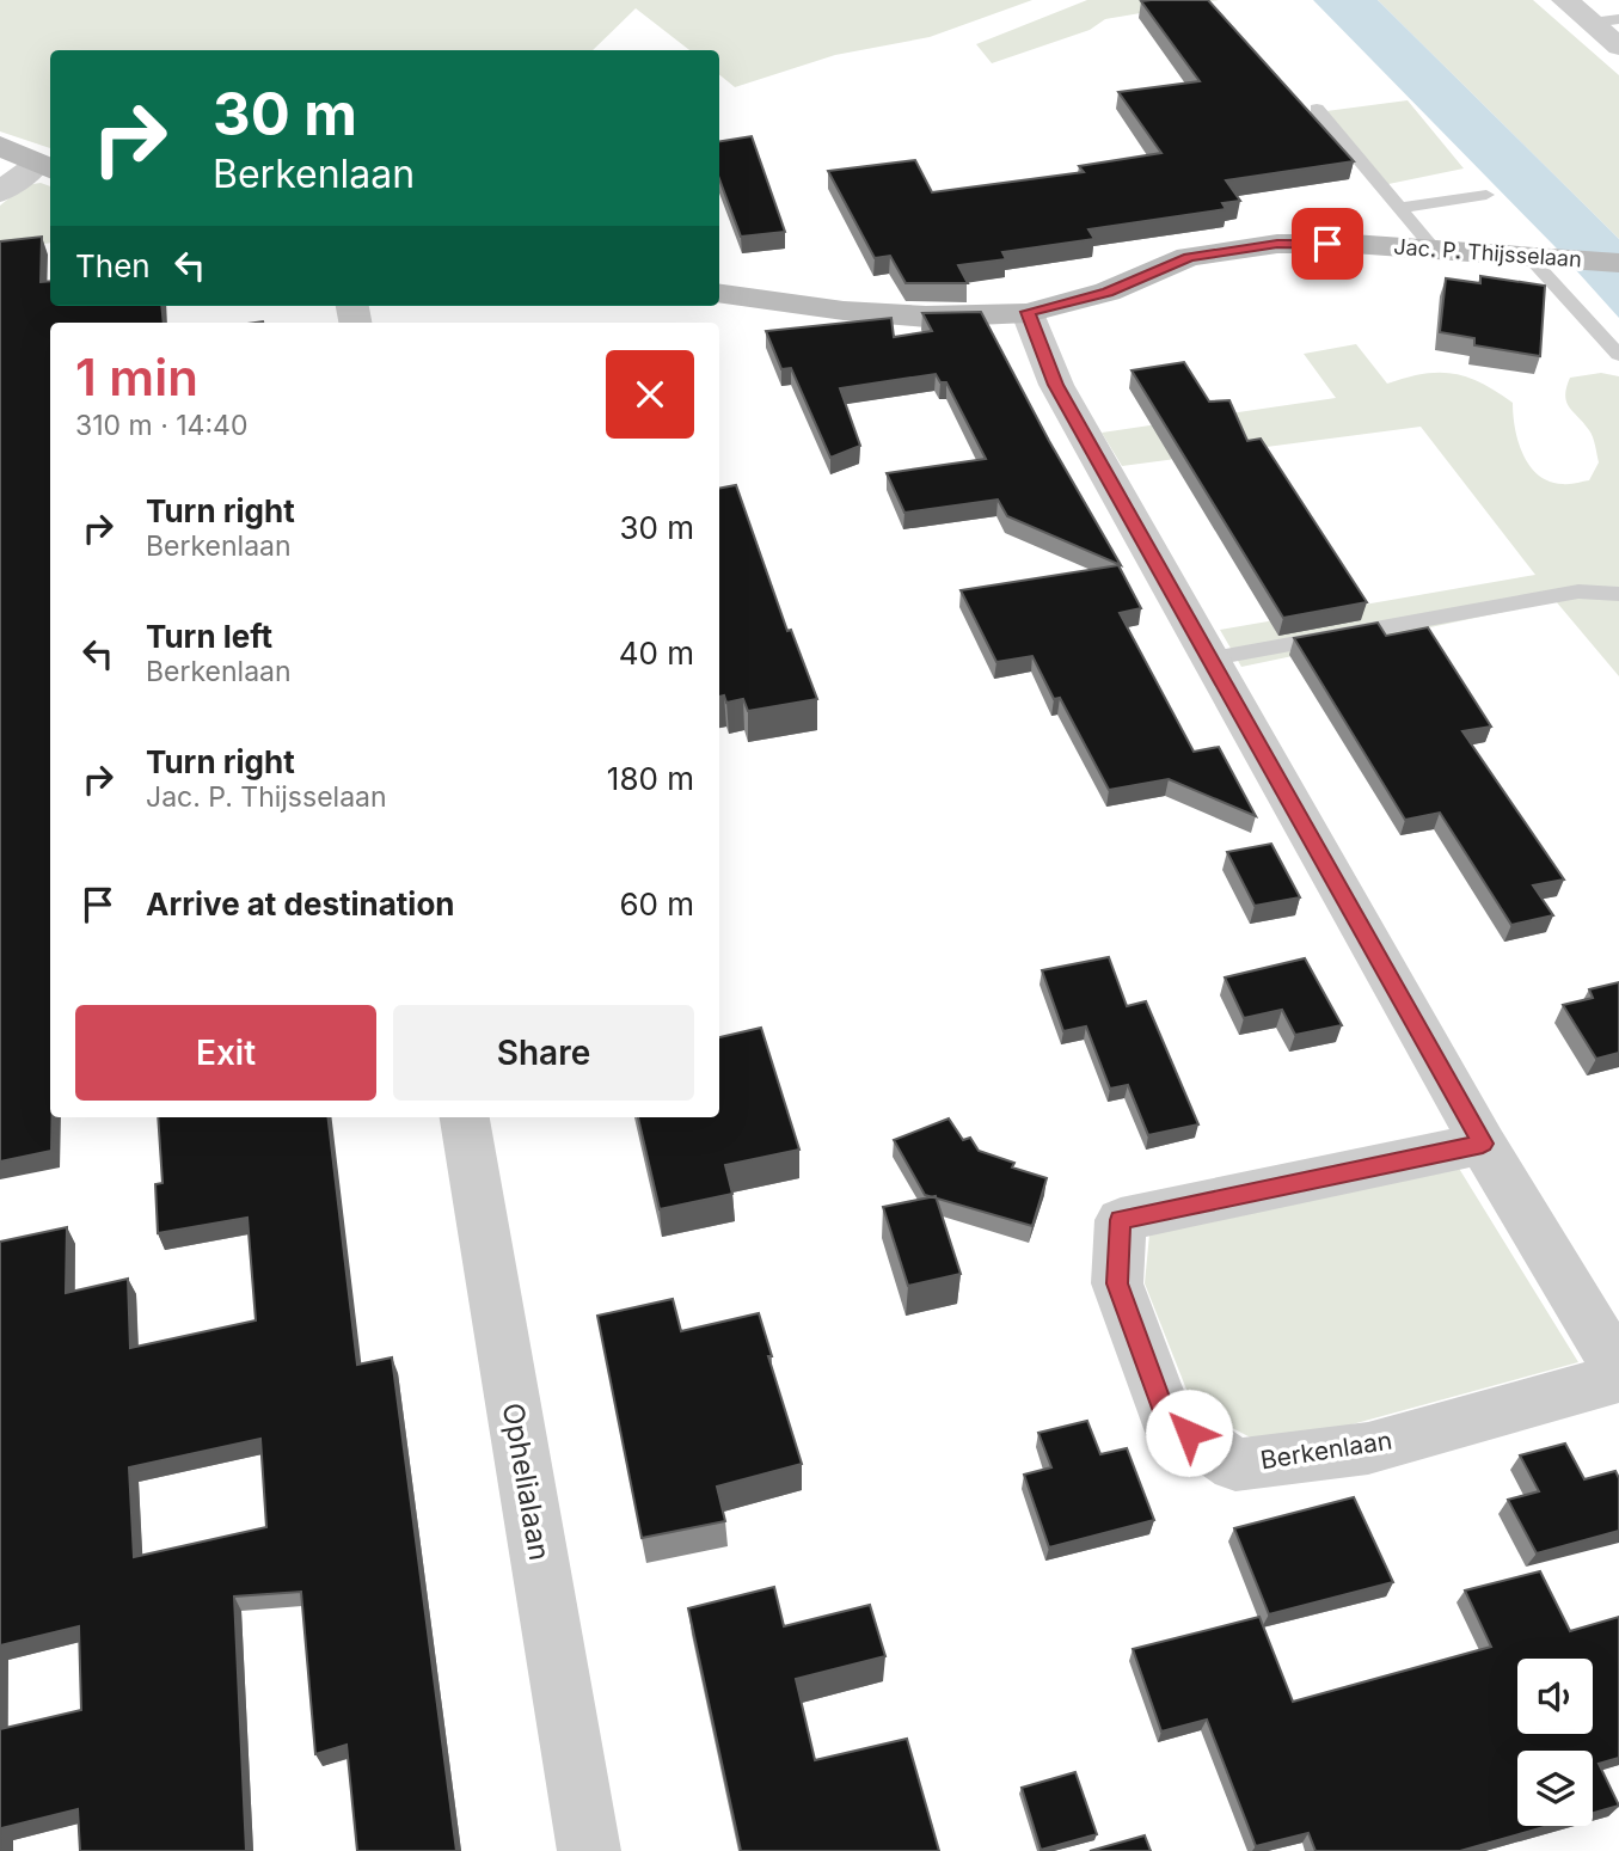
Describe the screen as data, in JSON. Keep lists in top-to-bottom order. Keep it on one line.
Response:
{"streets":{"street":["Jac. P. Thijsselaan","Berkenlaan","Ophelialaan"]},"page":{"turn":["30 m","Berkenlaan"],"then":"Then","heading":["1 min","310 m · 14:40"],"list":[{"name":"Turn right","note":"Berkenlaan","value":"30 m"},{"name":"Turn left","note":"Berkenlaan","value":"40 m"},{"name":"Turn right","note":"Jac. P. Thijsselaan","value":"180 m"},{"name":"Arrive at destination","value":"60 m"}],"buttons":["Exit","Share"]}}
